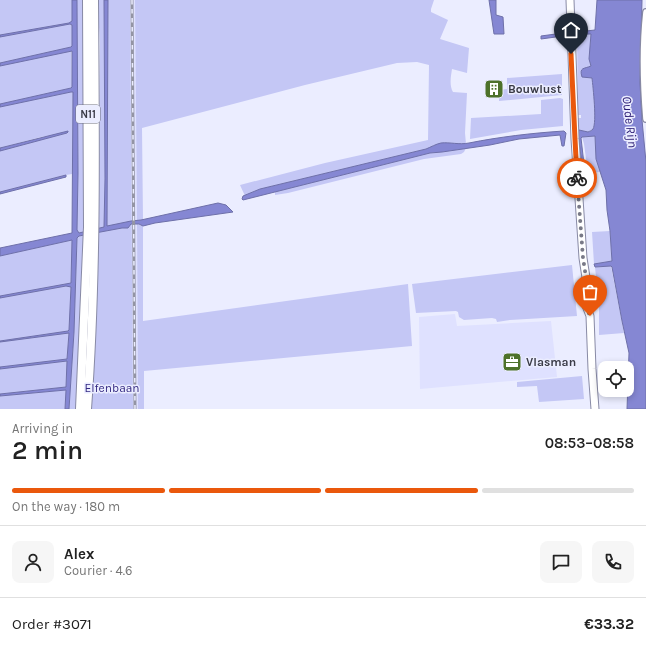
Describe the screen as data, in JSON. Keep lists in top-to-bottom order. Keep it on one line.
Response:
{"streets":{"highway":["N11"]},"water":["Oude Rijn"],"parks":["Elfenbaan"],"places":{"building":["Bouwlust"],"office":["Vlasman"]},"page":{"heading":["2 min","Arriving in","08:53–08:58"],"panel":["Alex","Courier · 4.6","Order #3071","€33.32"],"bar":"On the way · 180 m"}}
